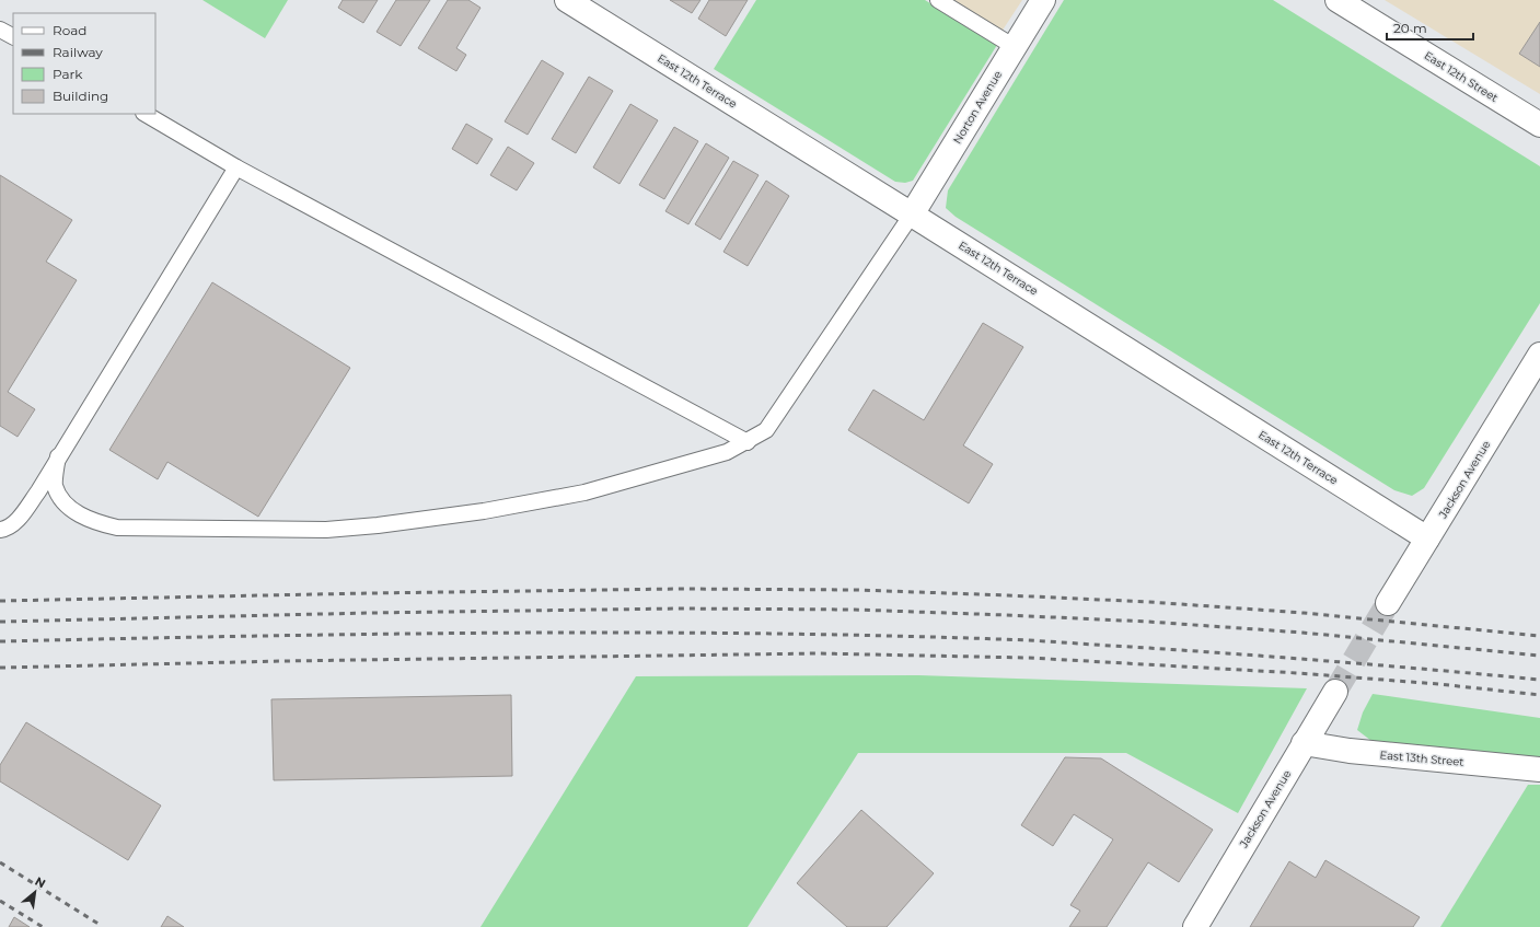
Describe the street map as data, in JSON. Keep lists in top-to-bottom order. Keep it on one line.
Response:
{"streets":{"street":["East 12th Street","East 12th Terrace","Norton Avenue","Jackson Avenue","East 13th Street"]},"crossings":[["East 12th Terrace","Norton Avenue"],["East 12th Terrace","Jackson Avenue"],["Jackson Avenue","East 13th Street"]],"legend":["Road","Railway","Park","Building"],"scale_bar":"20 m","north":"top right"}
